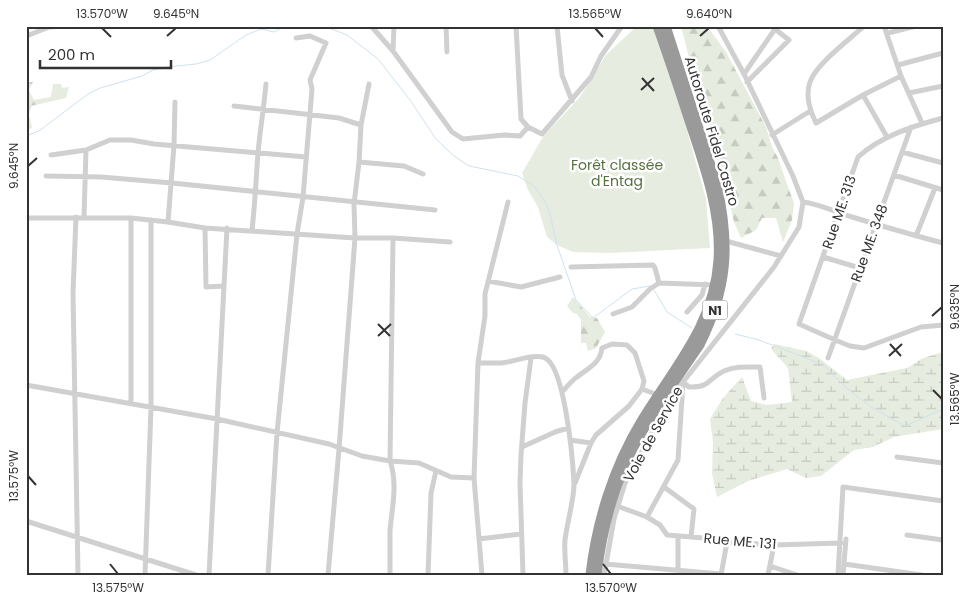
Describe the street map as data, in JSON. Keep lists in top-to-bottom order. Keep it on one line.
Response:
{"streets":{"highway":["Autoroute Fidel Castro","N1"],"street":["Rue ME. 313","Rue ME. 348","Voie de Service","Rue ME. 131"]},"crossings":[["Autoroute Fidel Castro","Voie de Service"],["Rue ME. 313","Rue ME. 348"],["Voie de Service","Rue ME. 131"]],"parks":["Forêt classée d'Entag"],"scale_bar":"200 m","coordinates":["13.570°W","9.645°N","13.565°W","9.640°N","9.635°N","13.575°W"]}
